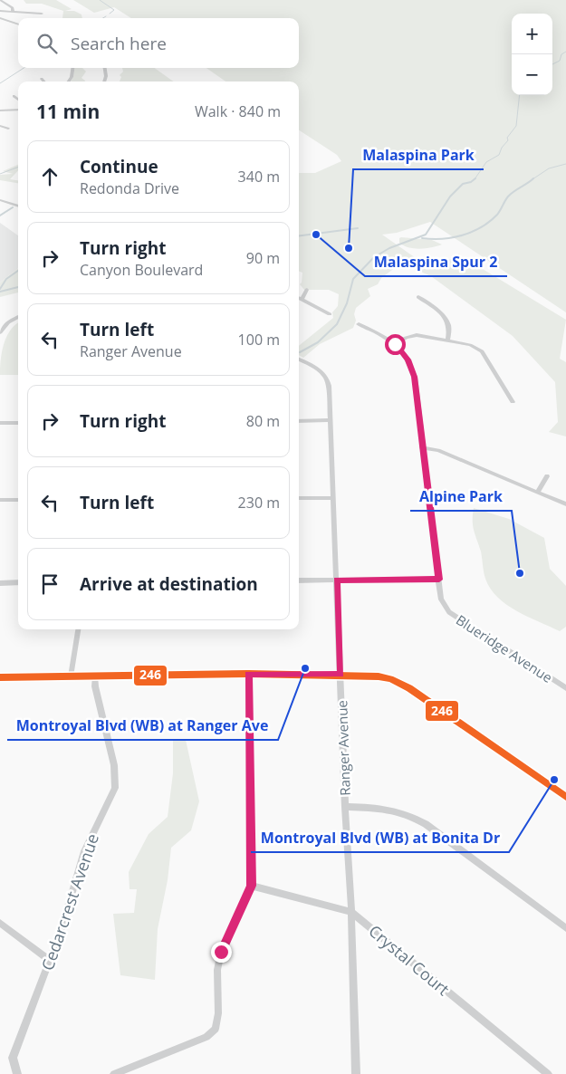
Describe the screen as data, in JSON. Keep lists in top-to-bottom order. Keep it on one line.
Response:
{"streets":{"street":["Blueridge Avenue","Ranger Avenue","Cedarcrest Avenue","Crystal Court"]},"crossings":[["Ranger Avenue","Crystal Court"]],"places":["Malaspina Spur 2","Malaspina Park","Alpine Park","Montroyal Blvd (WB) at Ranger Ave","Montroyal Blvd (WB) at Bonita Dr"],"lines":["transit line 246"],"page":{"map_buttons":["+","−"],"search":"Search here","heading":["11 min","Walk · 840 m"],"list":[["Continue","Redonda Drive","340 m"],["Turn right","Canyon Boulevard","90 m"],["Turn left","Ranger Avenue","100 m"],["Turn right","80 m"],["Turn left","230 m"],"Arrive at destination"]}}
